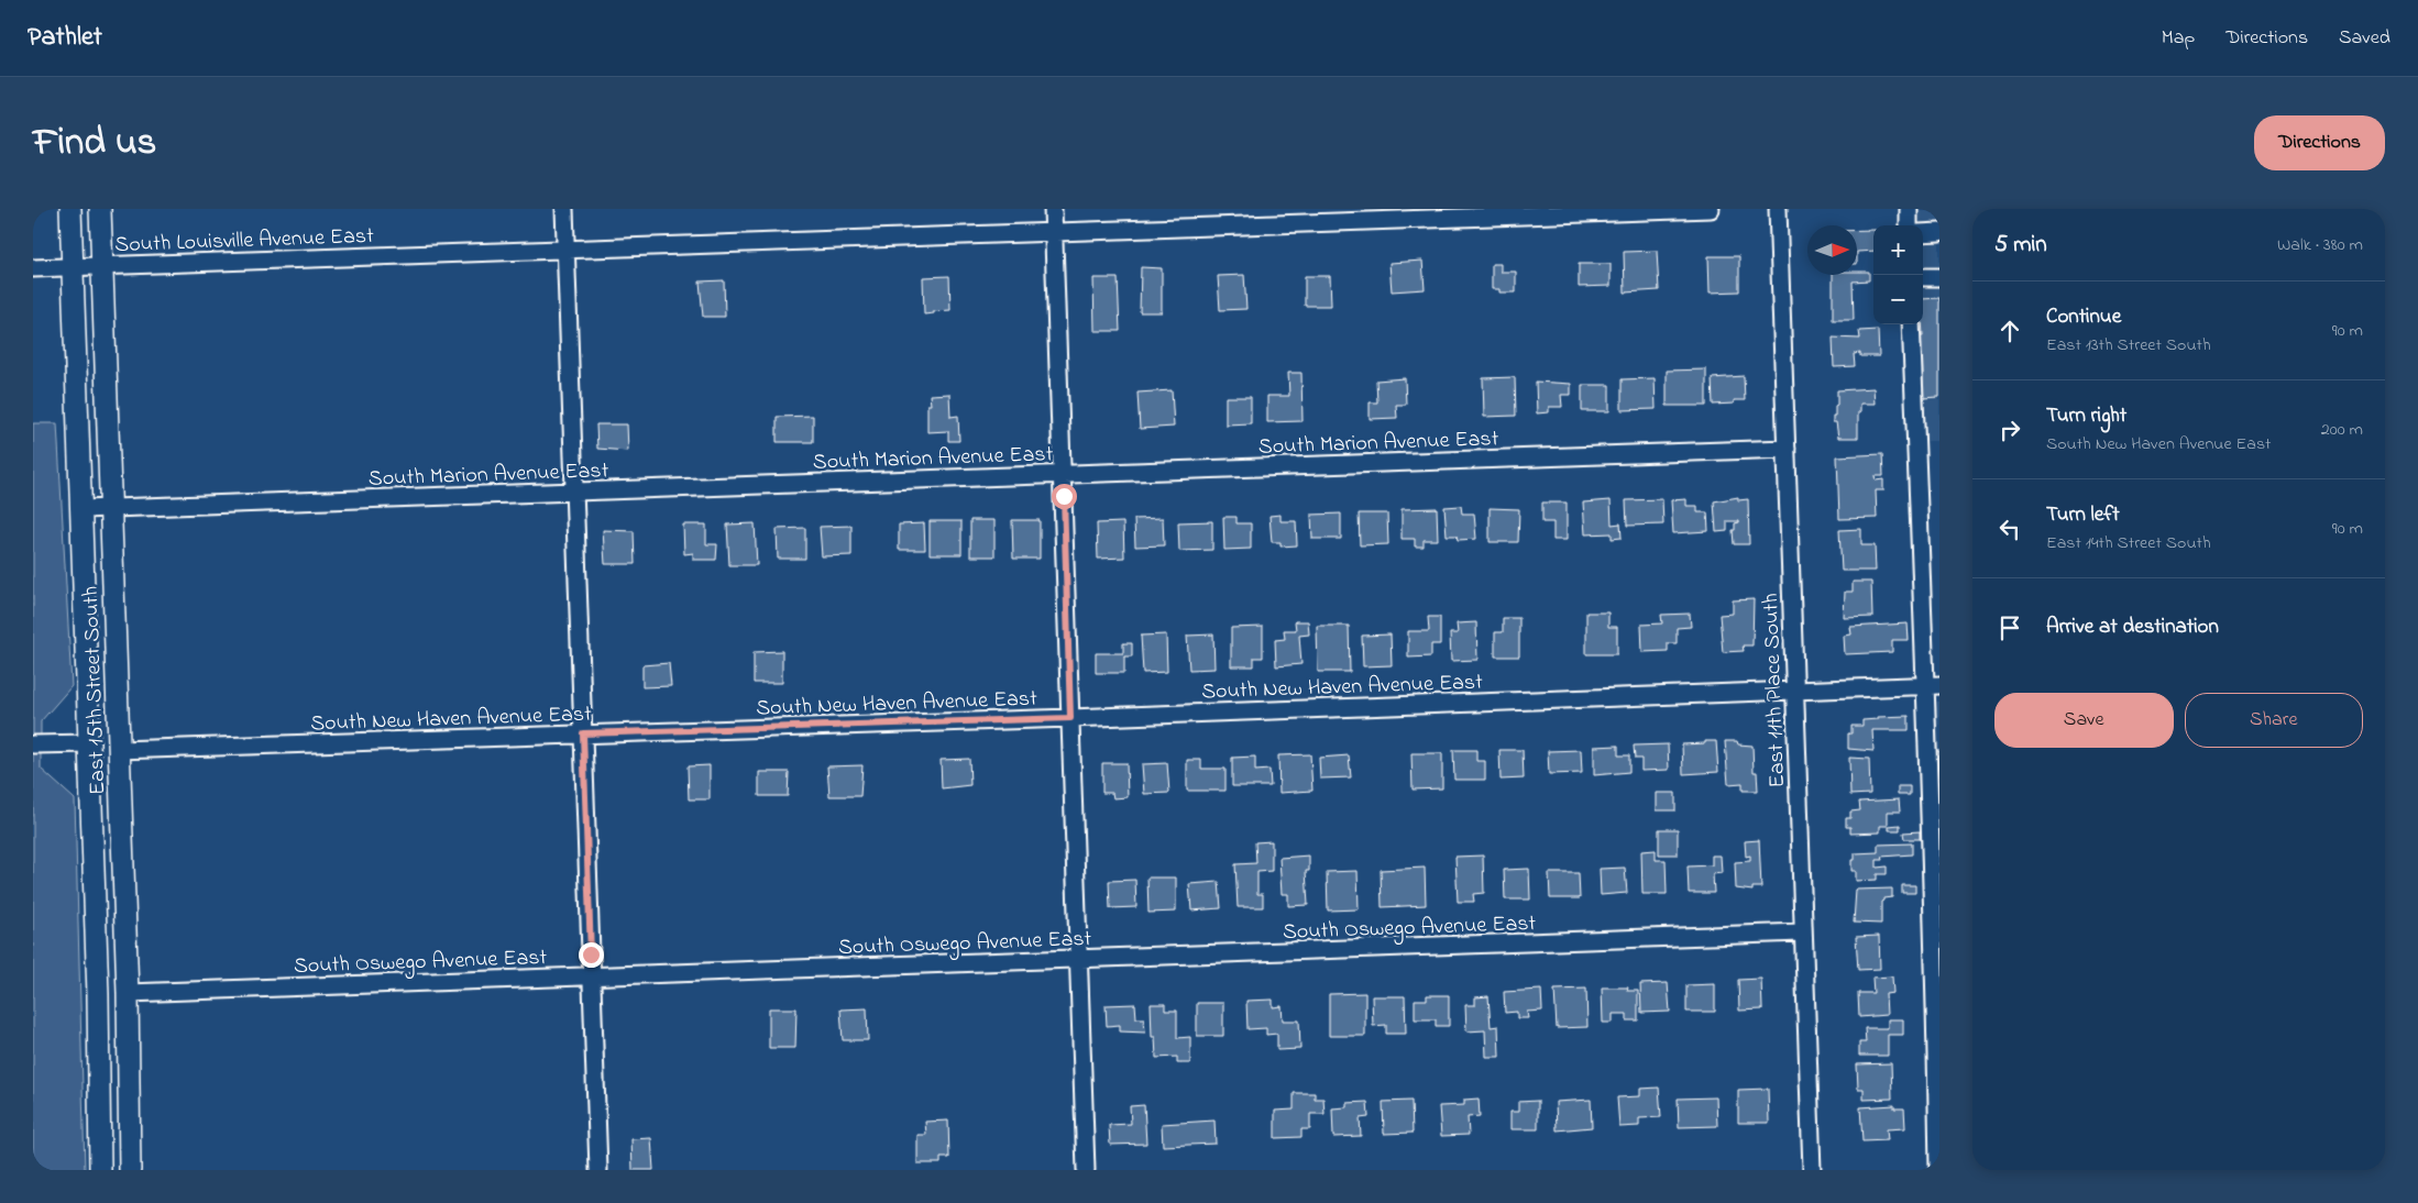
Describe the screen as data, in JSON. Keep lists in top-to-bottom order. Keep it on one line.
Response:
{"streets":{"main road":["East 15th Street South"],"street":["South Louisville Avenue East","South Marion Avenue East","South New Haven Avenue East","East 11th Place South","South Oswego Avenue East"]},"crossings":[["South Louisville Avenue East","East 15th Street South"],["South Marion Avenue East","East 15th Street South"],["South Marion Avenue East","East 11th Place South"],["South New Haven Avenue East","East 15th Street South"],["South New Haven Avenue East","East 11th Place South"],["East 15th Street South","South Oswego Avenue East"],["East 11th Place South","South Oswego Avenue East"]],"north":"right","page":{"header":"Pathlet","nav":["Map","Directions","Saved"],"title":"Find us","buttons":["Directions",["Save","Share"]],"heading":["5 min","Walk · 380 m"],"map_buttons":["+","−"],"list":[["Continue","East 13th Street South","90 m"],["Turn right","South New Haven Avenue East","200 m"],["Turn left","East 14th Street South","90 m"],"Arrive at destination"]}}
